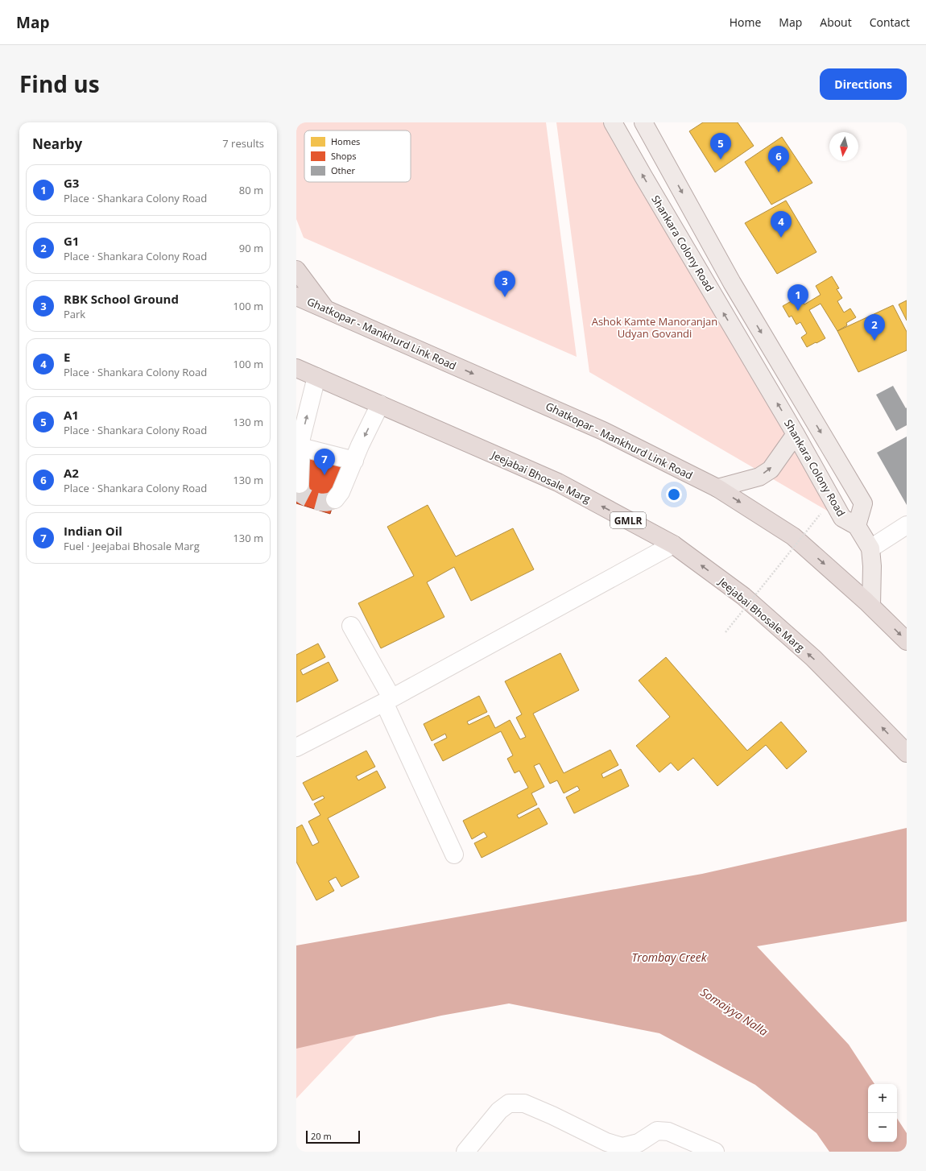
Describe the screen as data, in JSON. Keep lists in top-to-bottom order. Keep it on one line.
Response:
{"streets":{"highway":["Ghatkopar - Mankhurd Link Road","Jeejabai Bhosale Marg","GMLR"],"main road":["Shankara Colony Road"]},"one_way":["Ghatkopar - Mankhurd Link Road","Jeejabai Bhosale Marg"],"water":["Trombay Creek","Somaiyya Nalla"],"parks":["Ashok Kamte Manoranjan Udyan Govandi"],"legend":["Homes","Shops","Other"],"scale_bar":"20 m","north":"bottom","page":{"header":"Map","nav":["Home","Map","About","Contact"],"title":"Find us","buttons":"Directions","heading":["Nearby","7 results"],"pins":["5","6","4","3","1","2","7"],"list":[{"mark":"1","name":"G3","note":"Place · Shankara Colony Road","value":"80 m"},{"mark":"2","name":"G1","note":"Place · Shankara Colony Road","value":"90 m"},{"mark":"3","name":"RBK School Ground","note":"Park","value":"100 m"},{"mark":"4","name":"E","note":"Place · Shankara Colony Road","value":"100 m"},{"mark":"5","name":"A1","note":"Place · Shankara Colony Road","value":"130 m"},{"mark":"6","name":"A2","note":"Place · Shankara Colony Road","value":"130 m"},{"mark":"7","name":"Indian Oil","note":"Fuel · Jeejabai Bhosale Marg","value":"130 m"}],"map_buttons":["+","−"],"scale":"20 m"}}
